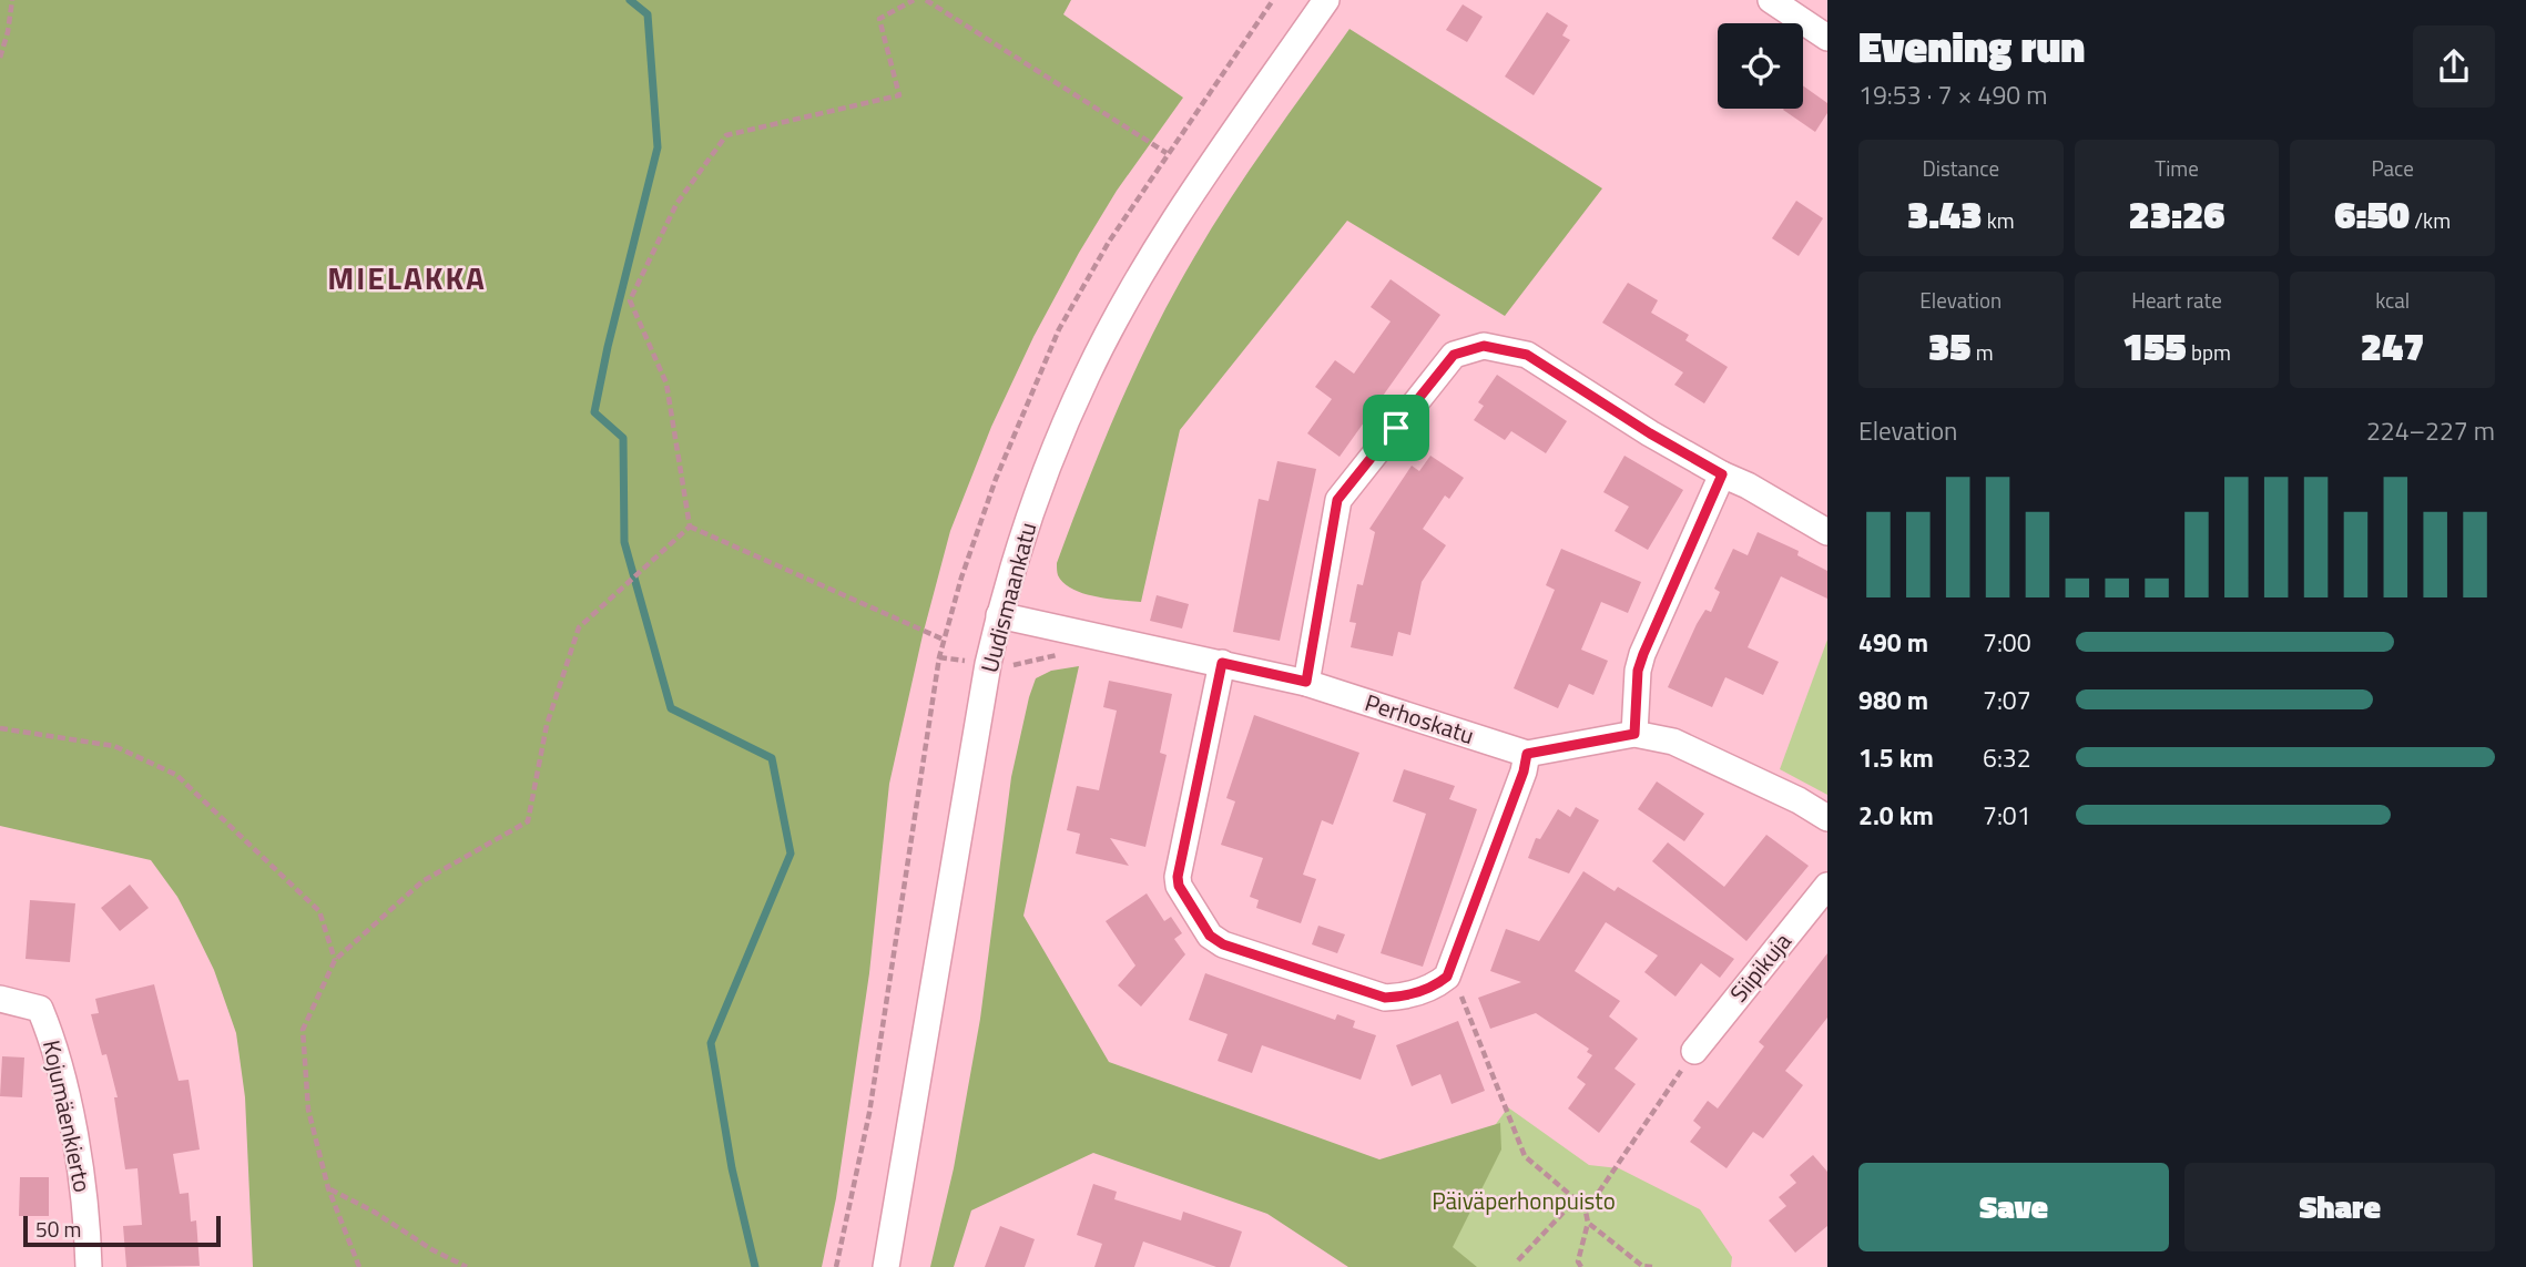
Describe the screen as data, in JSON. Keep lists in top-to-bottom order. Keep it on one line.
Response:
{"streets":{"street":["Uudismaankatu","Perhoskatu","Siipikuja","Kojumäenkierto"]},"crossings":[["Uudismaankatu","Perhoskatu"]],"districts":["MIELAKKA"],"parks":["Päiväperhonpuisto"],"scale_bar":"50 m","page":{"heading":["Evening run","19:53 · 7 × 490 m"],"stats":[["Distance","3.43 km"],["Time","23:26"],["Pace","6:50 /km"],["Elevation","35 m"],["Heart rate","155 bpm"],["kcal","247"]],"chart":["Elevation","224–227 m"],"list":[{"name":"490 m","note":"7:00"},{"name":"980 m","note":"7:07"},{"name":"1.5 km","note":"6:32"},{"name":"2.0 km","note":"7:01"}],"buttons":["Save","Share"],"scale":"50 m"}}
